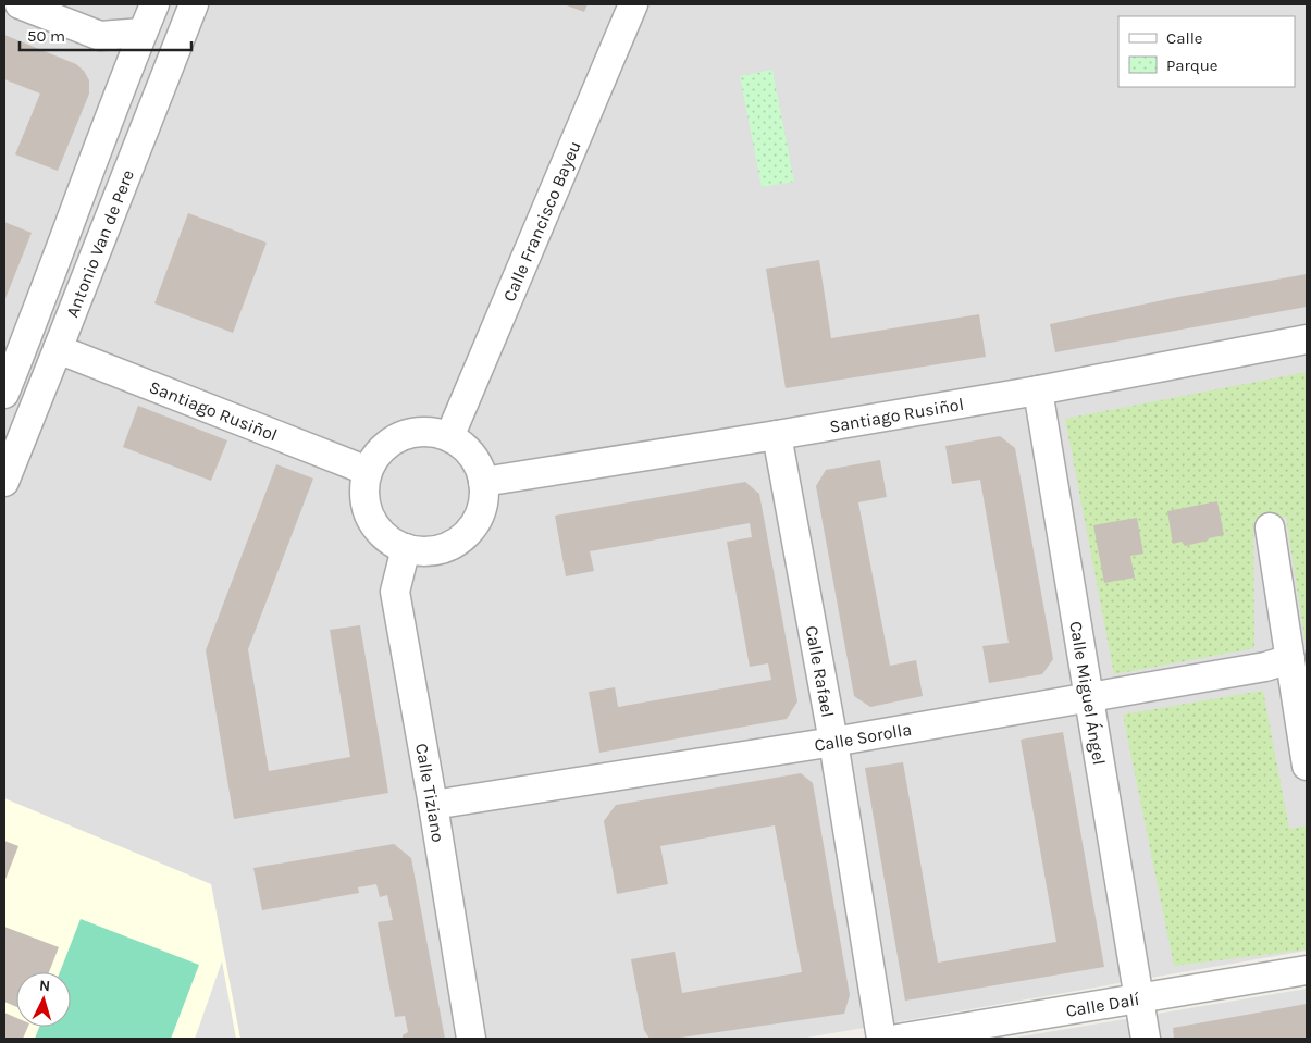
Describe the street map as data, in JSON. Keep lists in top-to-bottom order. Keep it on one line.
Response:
{"streets":{"street":["Calle Francisco Bayeu","Antonio Van de Pere","Santiago Rusiñol","Calle Rafael","Calle Miguel Ángel","Calle Sorolla","Calle Tiziano","Calle Dalí"]},"crossings":[["Calle Francisco Bayeu","Santiago Rusiñol"],["Calle Francisco Bayeu","Calle Tiziano"],["Antonio Van de Pere","Santiago Rusiñol"],["Santiago Rusiñol","Calle Rafael"],["Santiago Rusiñol","Calle Miguel Ángel"],["Santiago Rusiñol","Calle Tiziano"],["Calle Rafael","Calle Sorolla"],["Calle Miguel Ángel","Calle Sorolla"],["Calle Miguel Ángel","Calle Dalí"],["Calle Sorolla","Calle Tiziano"]],"legend":["Calle","Parque"],"scale_bar":"50 m","north":"top"}
